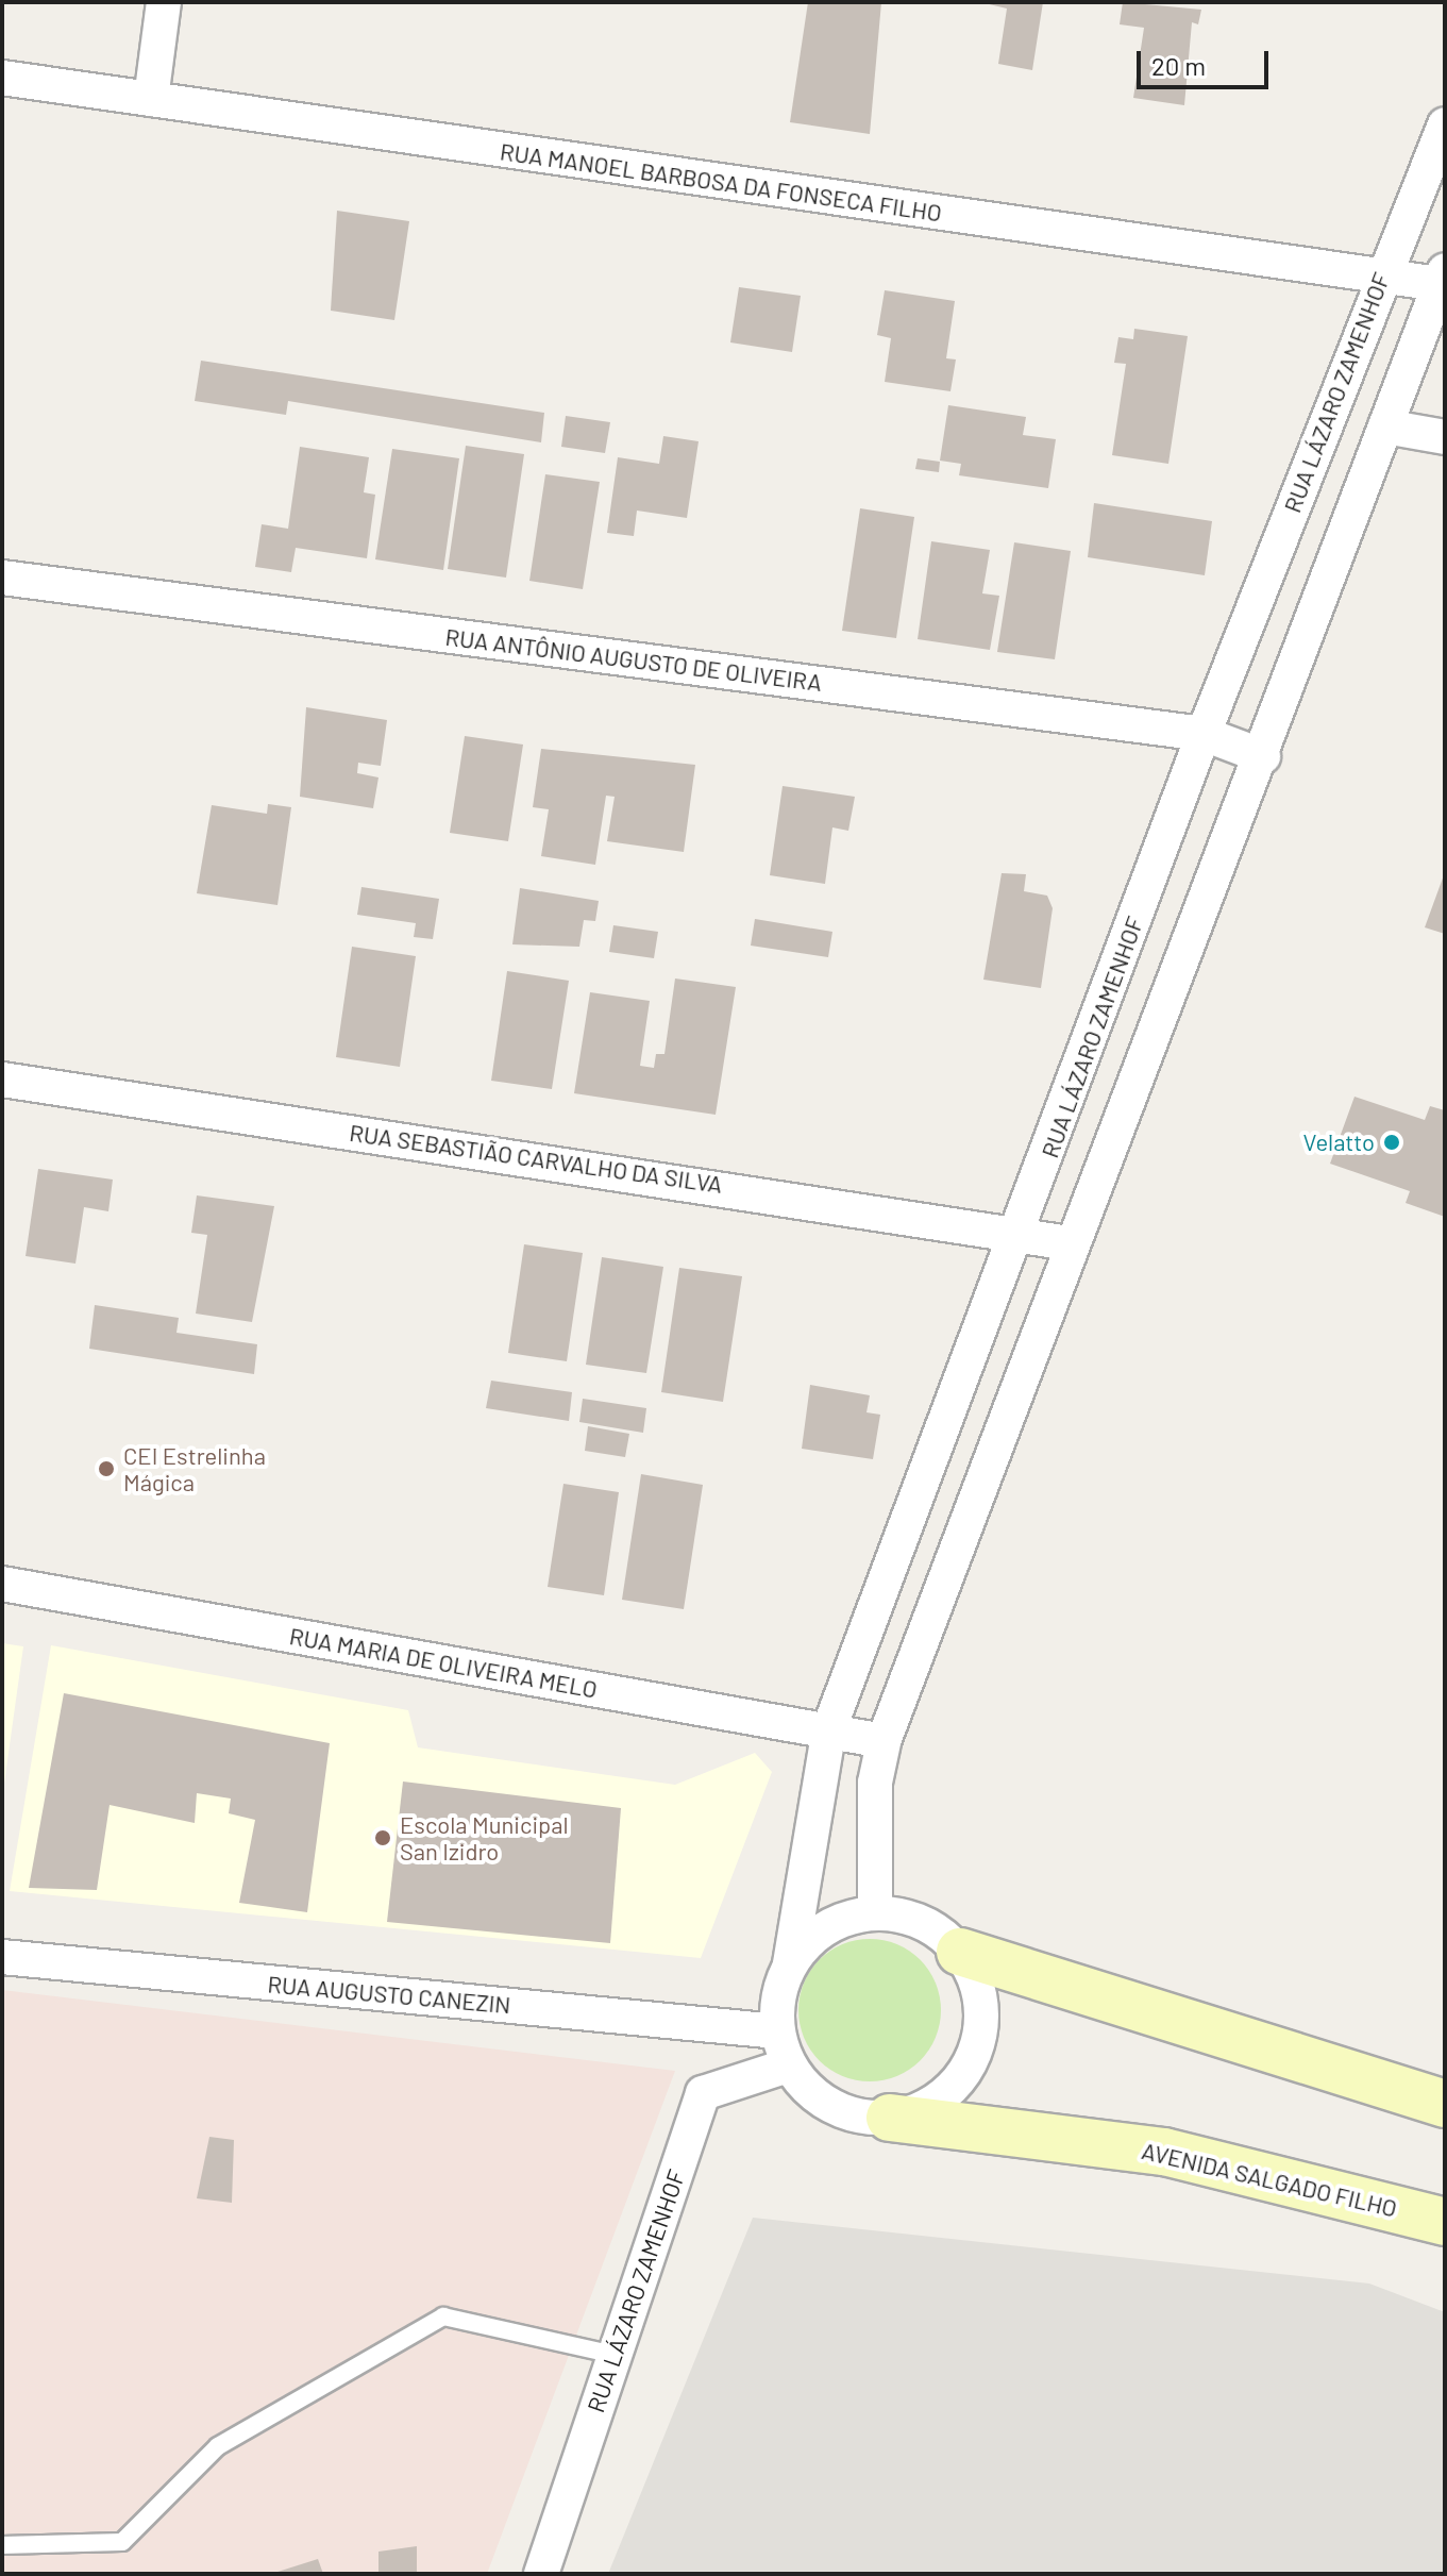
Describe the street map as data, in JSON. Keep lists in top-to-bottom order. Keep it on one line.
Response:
{"streets":{"street":["RUA MANOEL BARBOSA DA FONSECA FILHO","RUA LÁZARO ZAMENHOF","RUA ANTÔNIO AUGUSTO DE OLIVEIRA","RUA SEBASTIÃO CARVALHO DA SILVA","RUA MARIA DE OLIVEIRA MELO","RUA AUGUSTO CANEZIN","AVENIDA SALGADO FILHO"]},"crossings":[["RUA MANOEL BARBOSA DA FONSECA FILHO","RUA LÁZARO ZAMENHOF"],["RUA LÁZARO ZAMENHOF","RUA ANTÔNIO AUGUSTO DE OLIVEIRA"],["RUA LÁZARO ZAMENHOF","RUA SEBASTIÃO CARVALHO DA SILVA"],["RUA LÁZARO ZAMENHOF","RUA MARIA DE OLIVEIRA MELO"],["RUA LÁZARO ZAMENHOF","RUA AUGUSTO CANEZIN"],["RUA LÁZARO ZAMENHOF","AVENIDA SALGADO FILHO"],["RUA AUGUSTO CANEZIN","AVENIDA SALGADO FILHO"]],"places":["Velatto","CEI Estrelinha Mágica","Escola Municipal San Izidro"],"scale_bar":"20 m"}
